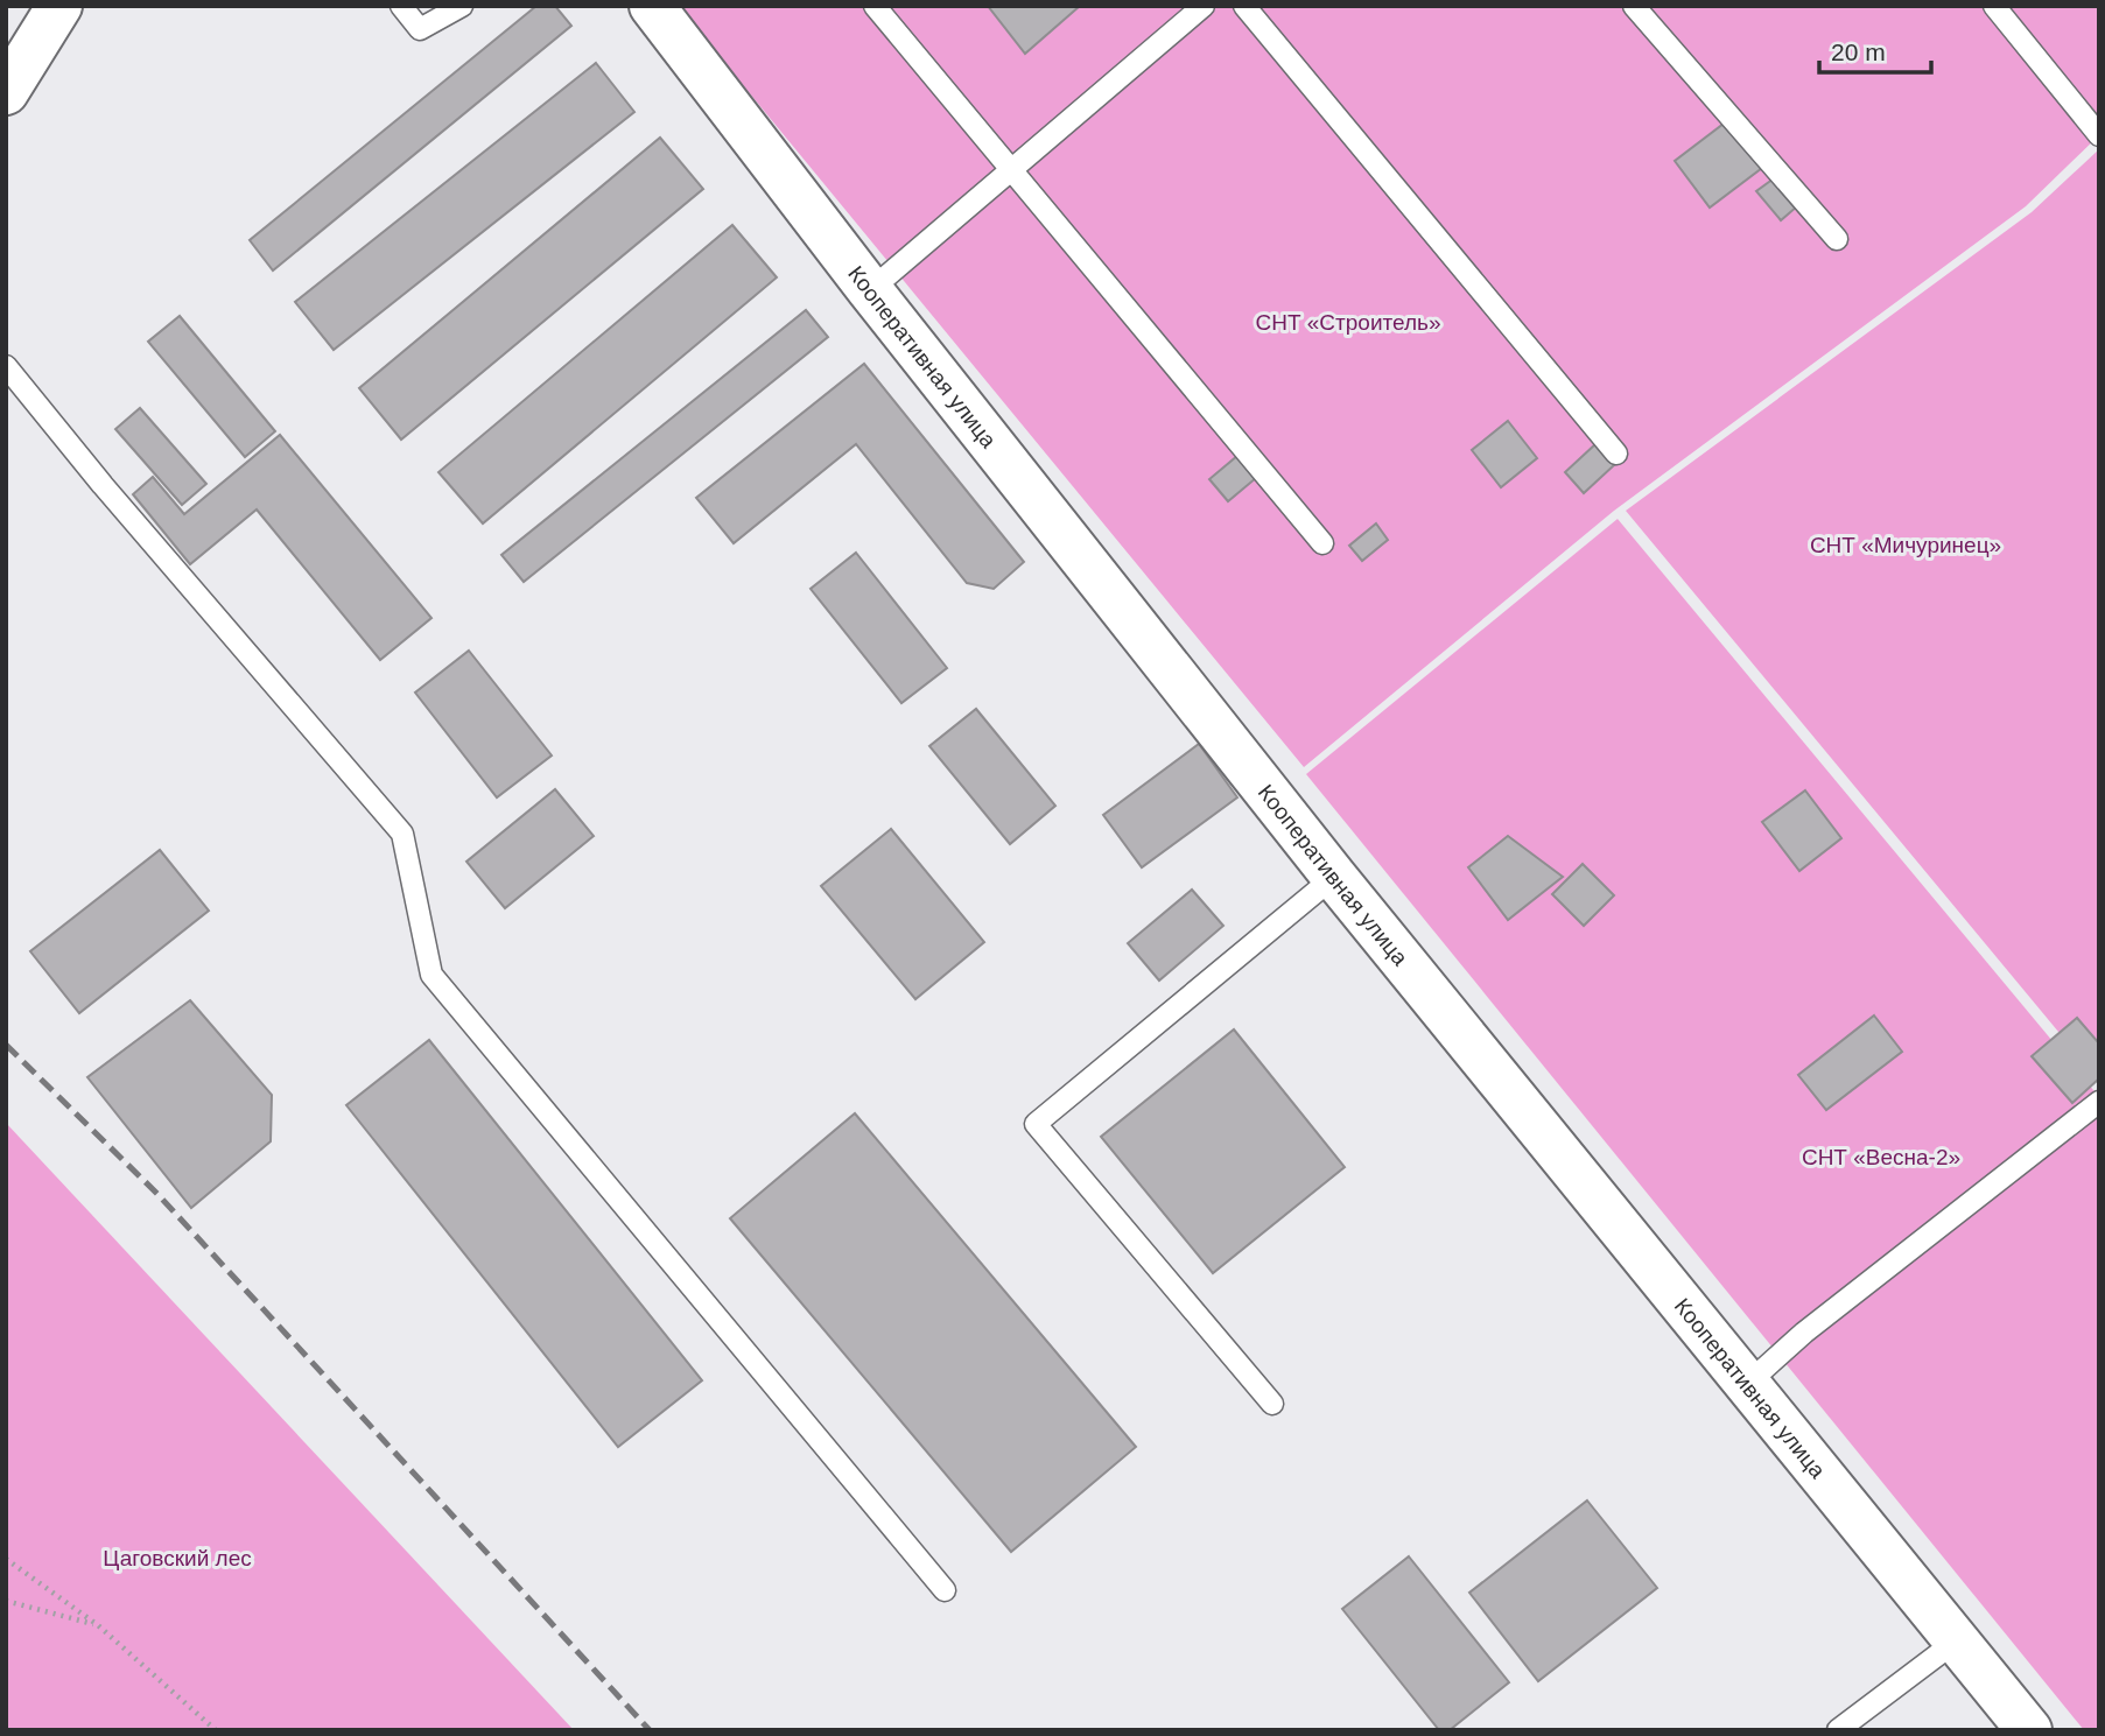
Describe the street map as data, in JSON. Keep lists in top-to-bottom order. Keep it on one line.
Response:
{"streets":{"main road":["Кооперативная улица"]},"parks":["СНТ «Строитель»","СНТ «Мичуринец»","СНТ «Весна-2»","Цаговский лес"],"scale_bar":"20 m"}
